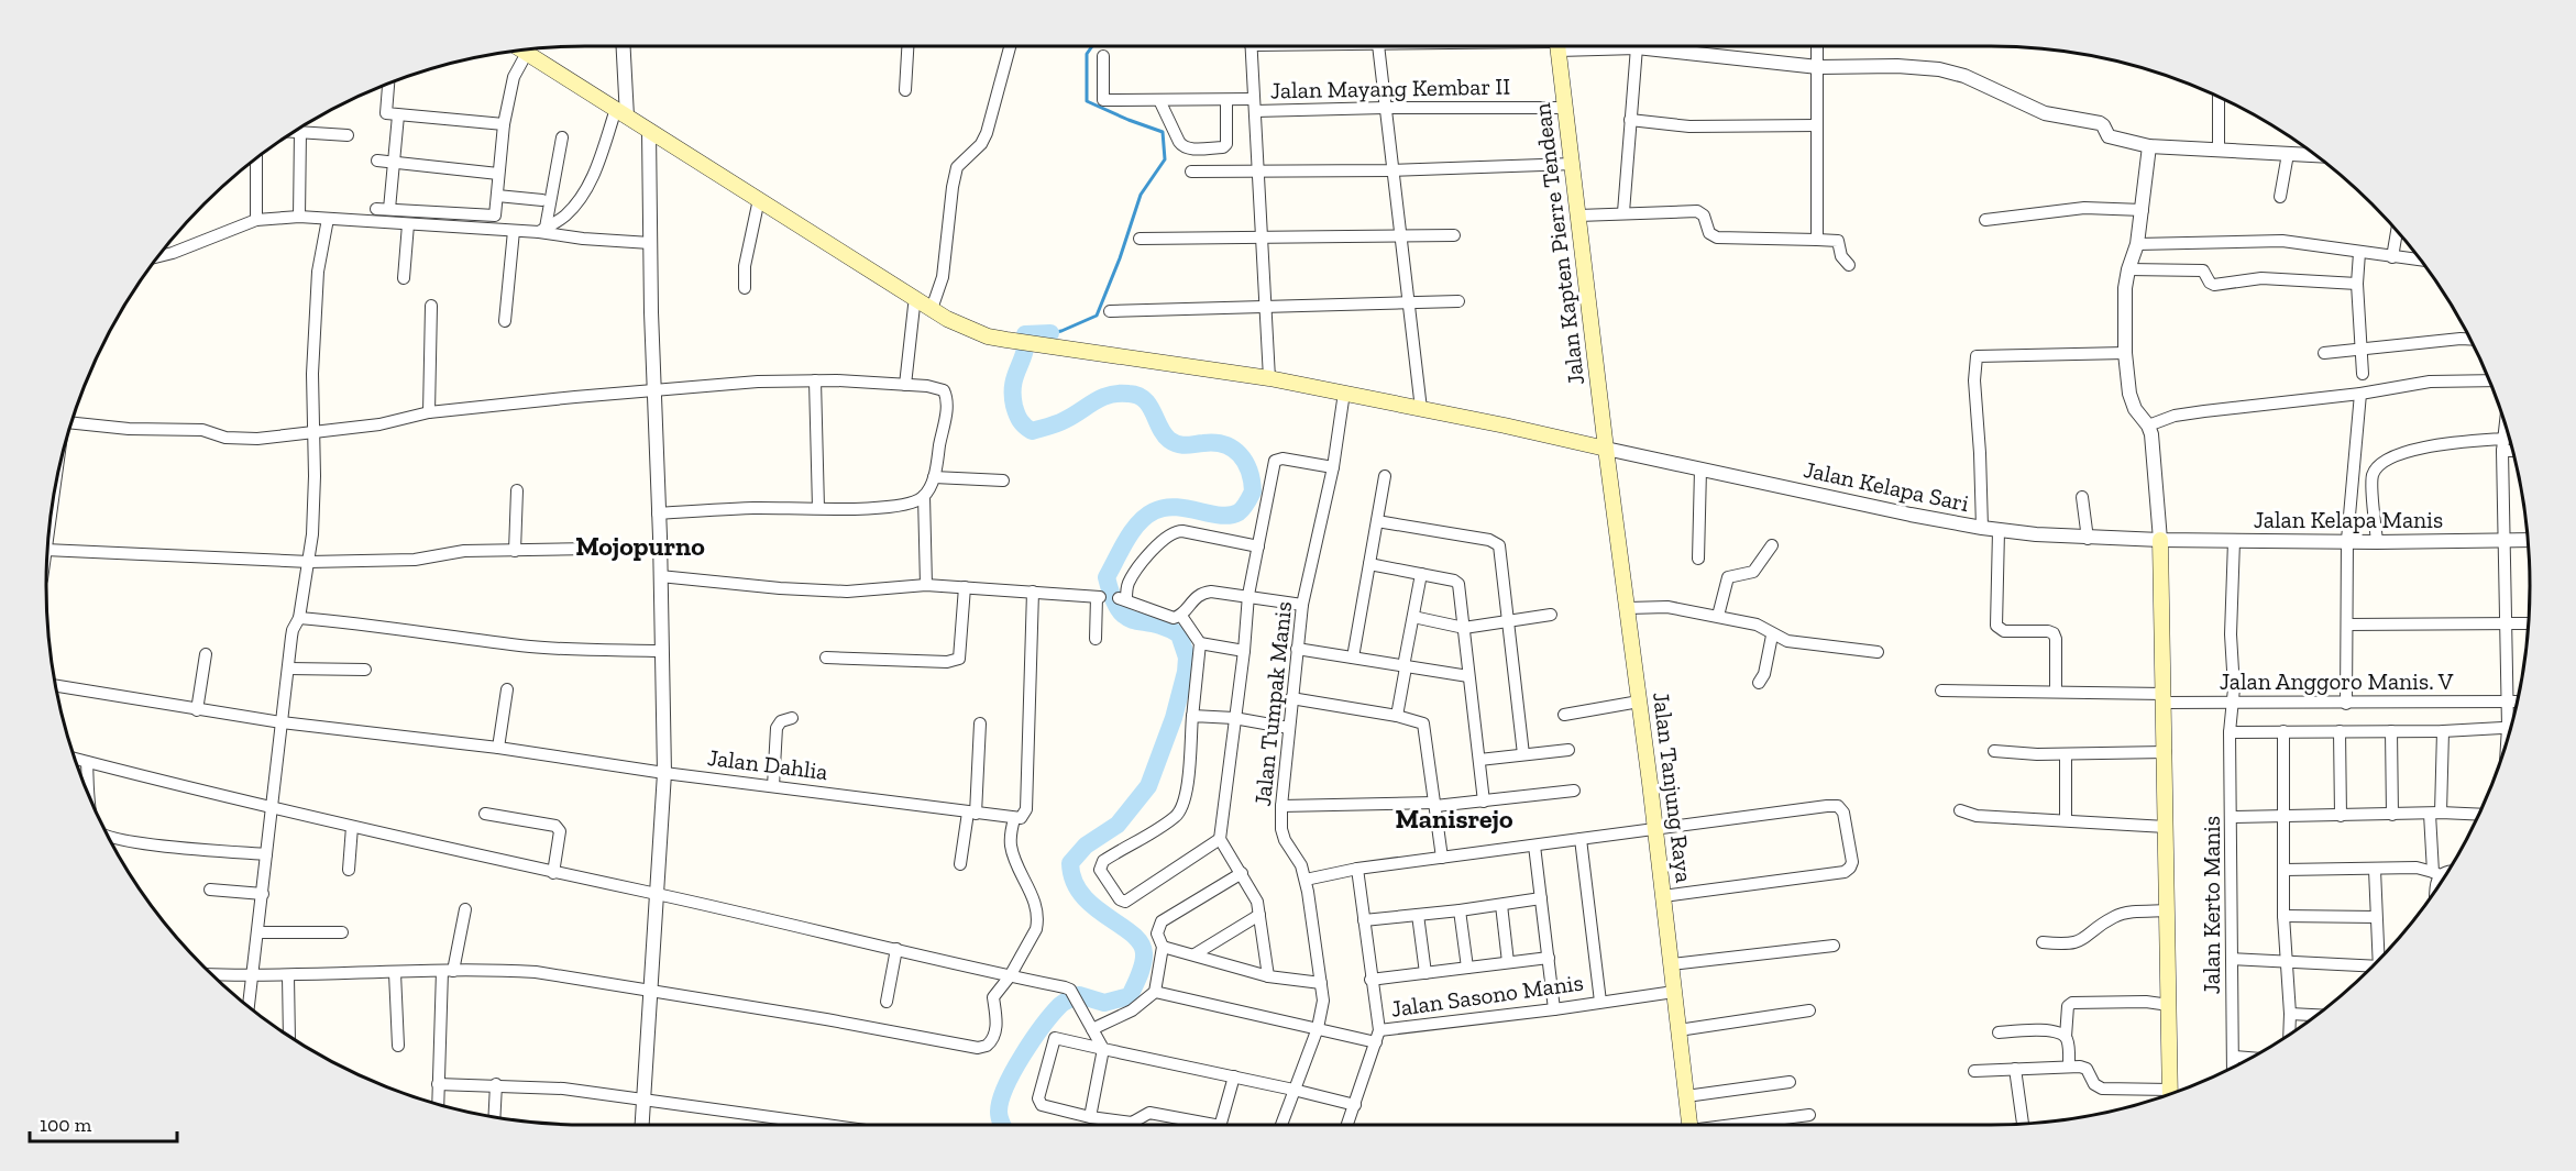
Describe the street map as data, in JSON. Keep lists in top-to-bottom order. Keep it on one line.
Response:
{"streets":{"main road":["Jalan Kapten Pierre Tendean","Jalan Tanjung Raya"],"street":["Jalan Mayang Kembar II","Jalan Kelapa Sari","Jalan Kelapa Manis","Jalan Anggoro Manis. V","Jalan Tumpak Manis","Jalan Dahlia","Jalan Kerto Manis","Jalan Sasono Manis"]},"crossings":[["Jalan Mayang Kembar II","Jalan Kapten Pierre Tendean"],["Jalan Kapten Pierre Tendean","Jalan Kelapa Sari"],["Jalan Kapten Pierre Tendean","Jalan Tanjung Raya"],["Jalan Kelapa Sari","Jalan Kelapa Manis"],["Jalan Kelapa Sari","Jalan Tanjung Raya"],["Jalan Kelapa Manis","Jalan Kerto Manis"],["Jalan Anggoro Manis. V","Jalan Kerto Manis"],["Jalan Tanjung Raya","Jalan Sasono Manis"]],"districts":["Mojopurno","Manisrejo"],"scale_bar":"100 m"}
